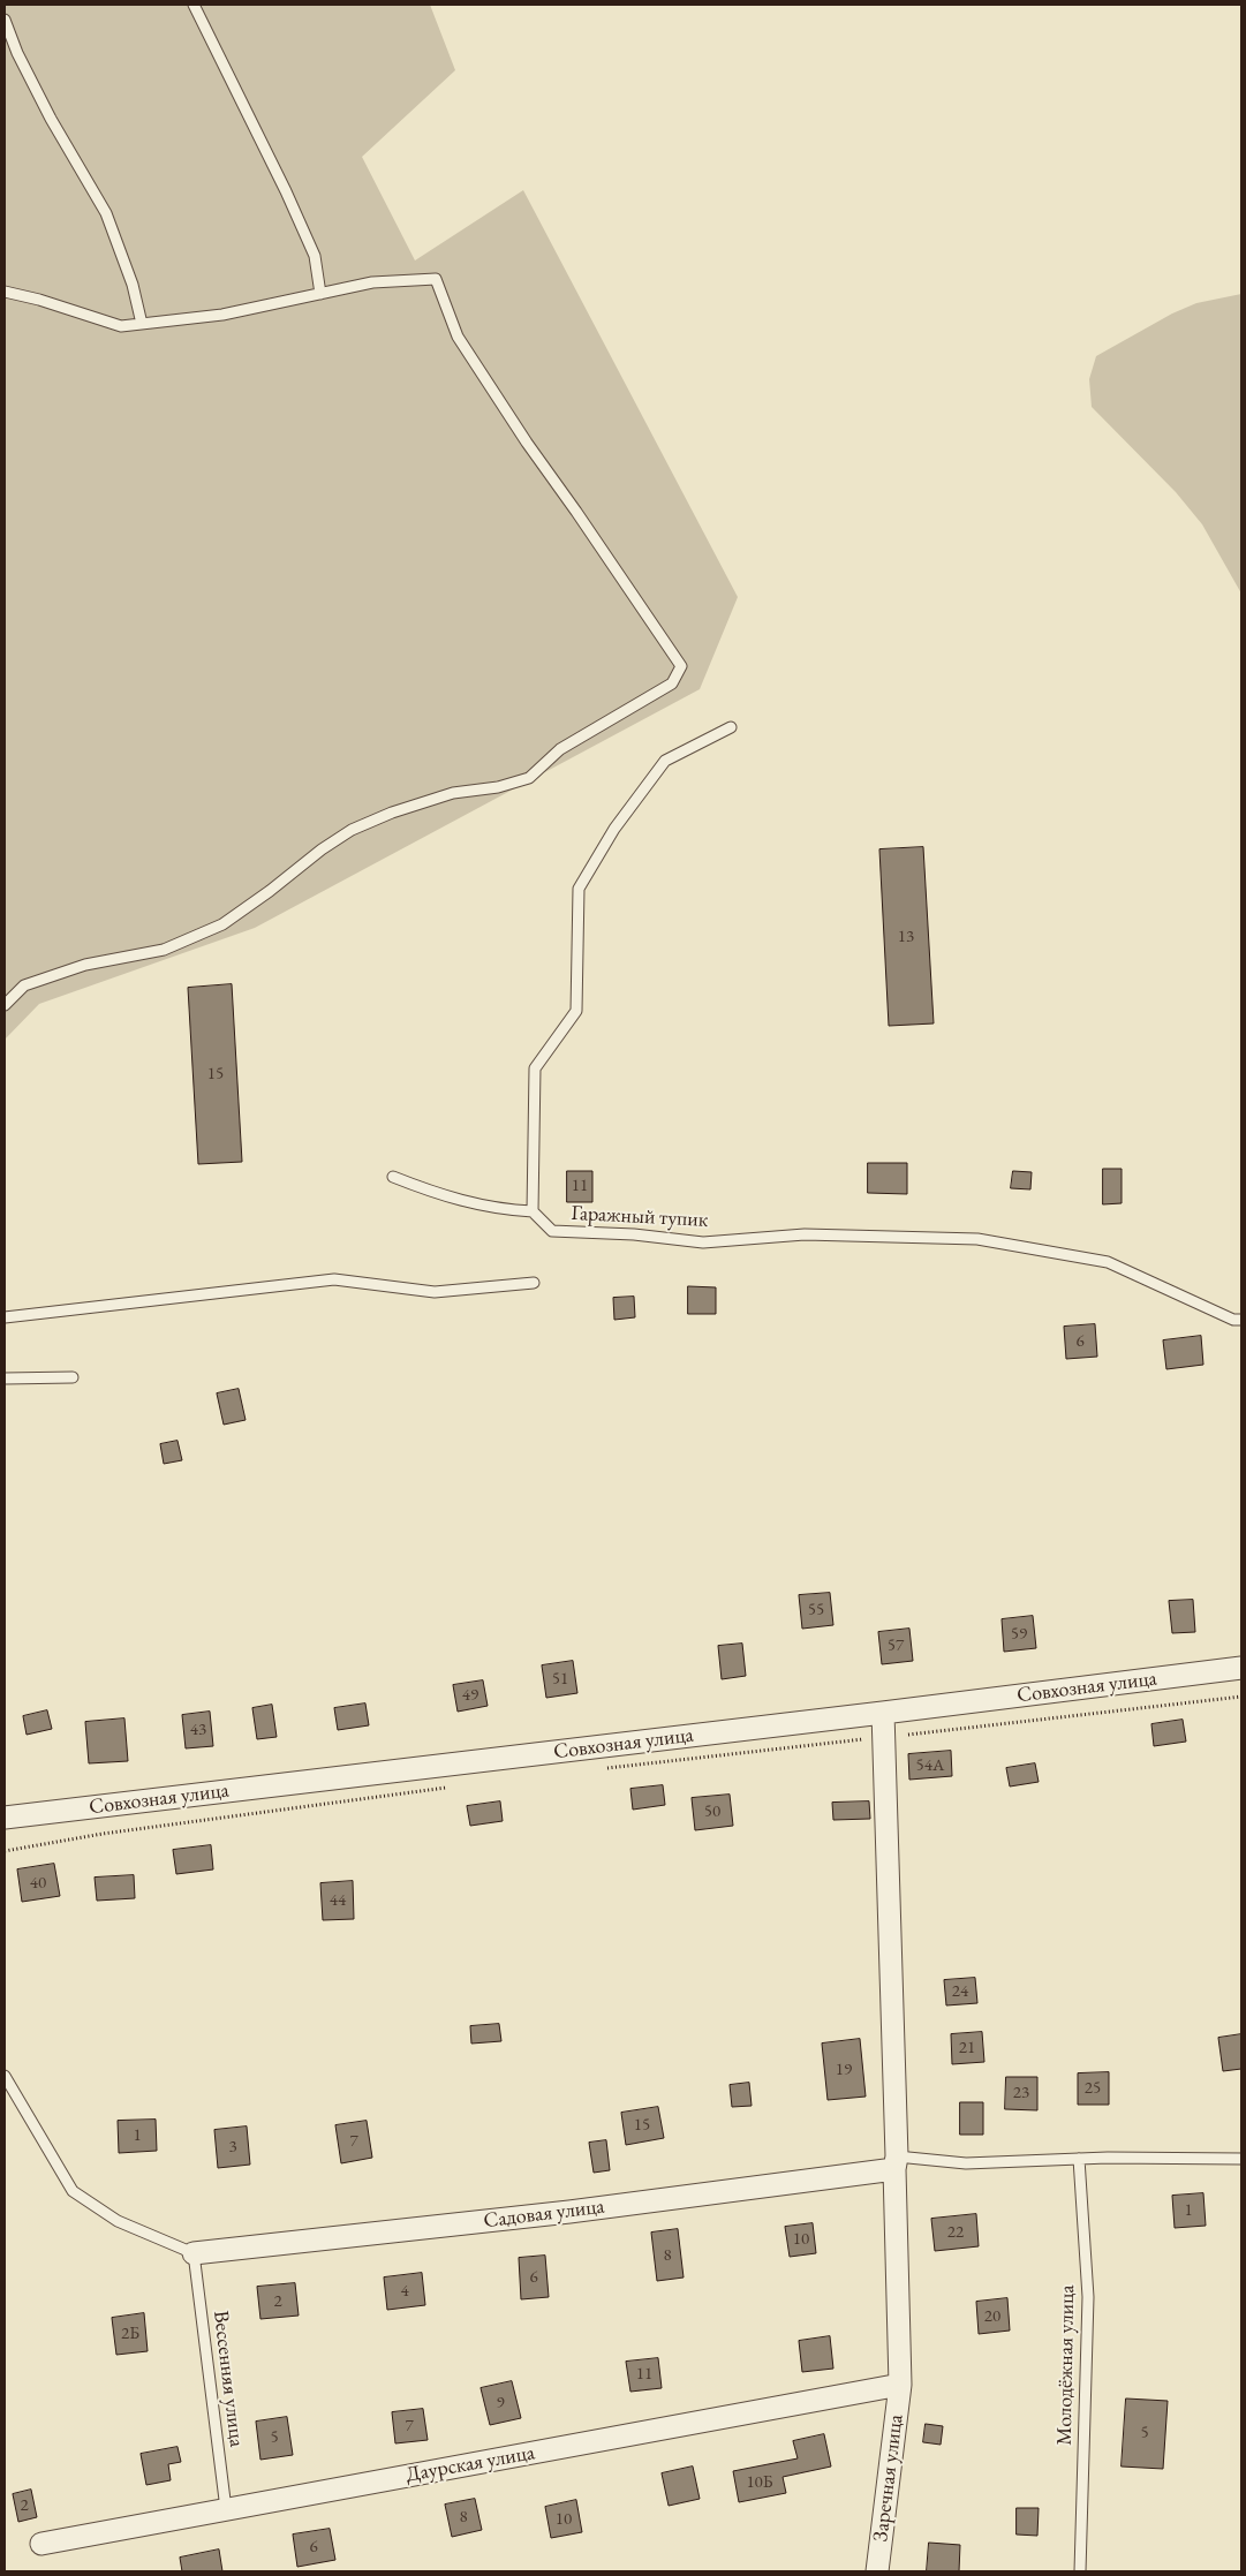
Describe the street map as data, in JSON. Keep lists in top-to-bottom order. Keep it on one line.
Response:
{"streets":{"street":["Совхозная улица","Садовая улица","Даурская улица","Заречная улица"],"lane":["Гаражный тупик","Молодёжная улица","Вессенняя улица"]},"crossings":[["Совхозная улица","Заречная улица"],["Садовая улица","Вессенняя улица"],["Садовая улица","Заречная улица"],["Вессенняя улица","Даурская улица"],["Даурская улица","Заречная улица"]],"house_numbers":["13","15","11","6","55","59","57","51","49","43","54А","50","40","44","24","21","19","25","23","15","1","7","3","1","22","10","8","6","4","2","20","2Б","11","9","7","5","5","10Б","2","8","10","6"]}
